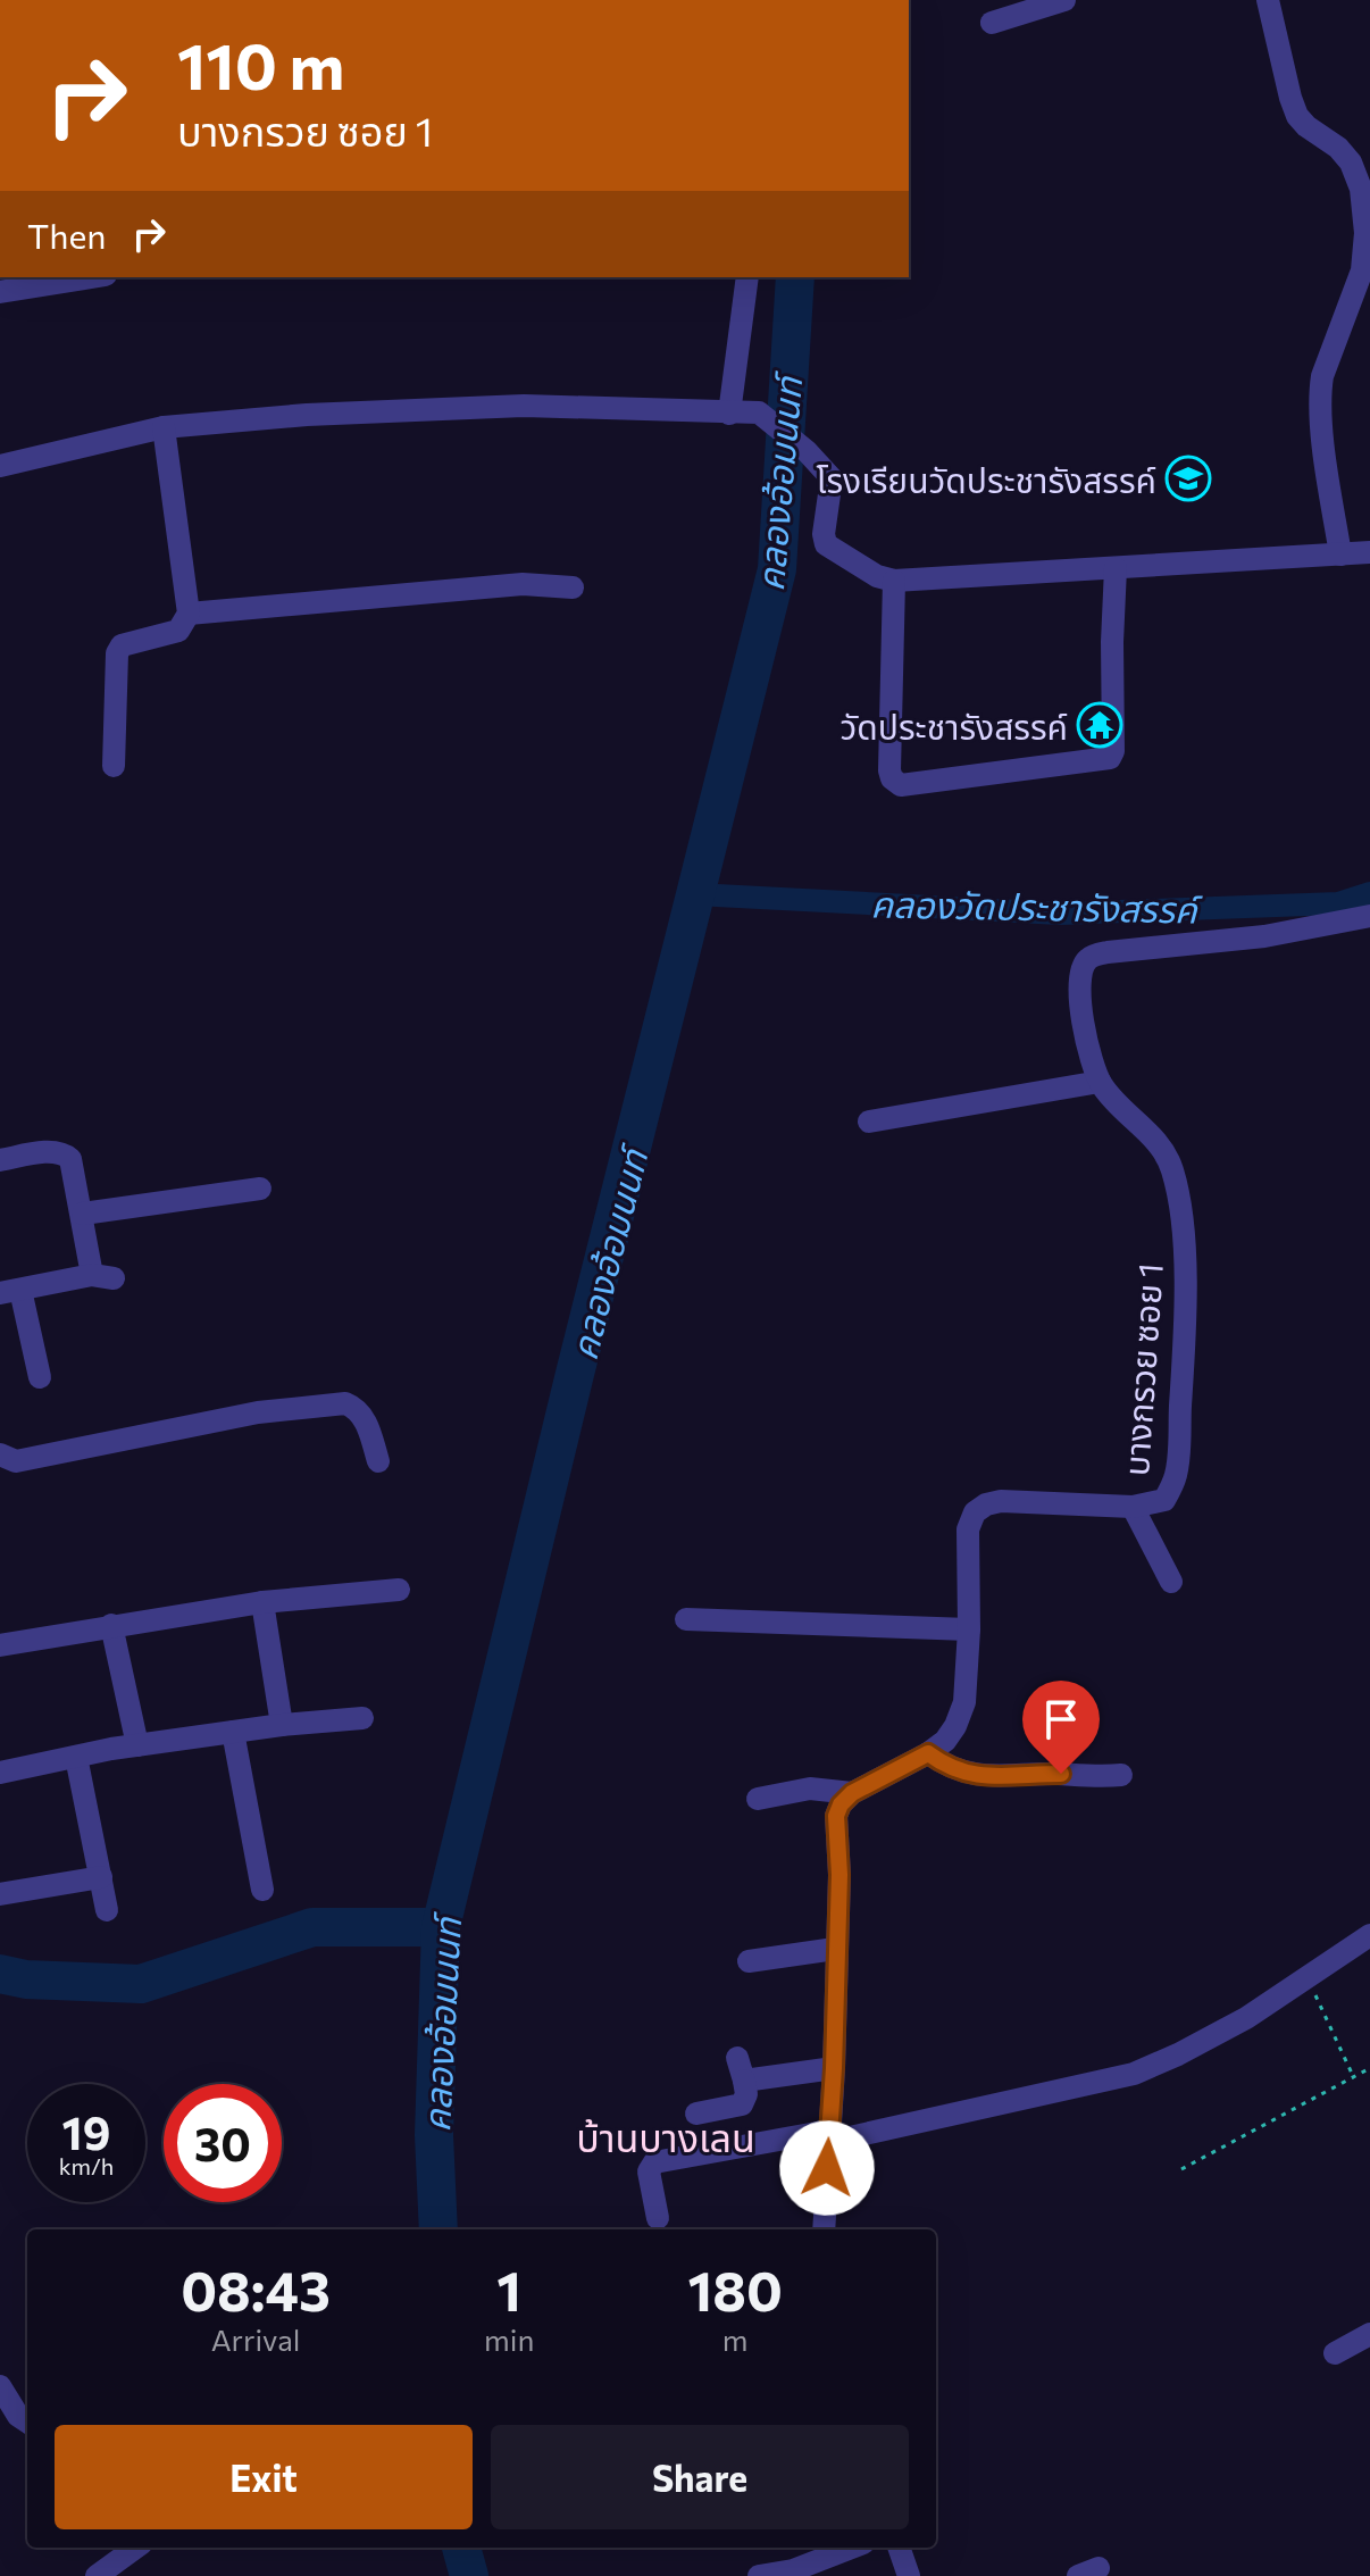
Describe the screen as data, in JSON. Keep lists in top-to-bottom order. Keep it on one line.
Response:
{"streets":{"street":["บางกรวย ซอย 1"]},"districts":["บ้านบางเลน"],"water":["คลองอ้อมนนท์","คลองวัดประชารังสรรค์"],"places":{"school or university":["โรงเรียนวัดประชารังสรรค์"],"temple":["วัดประชารังสรรค์"]},"page":{"turn":["110 m","บางกรวย ซอย 1"],"then":"Then","speed":"19 km/h","limit":"30","eta":["08:43","Arrival","1","min","180","m"],"buttons":["Exit","Share"]}}
